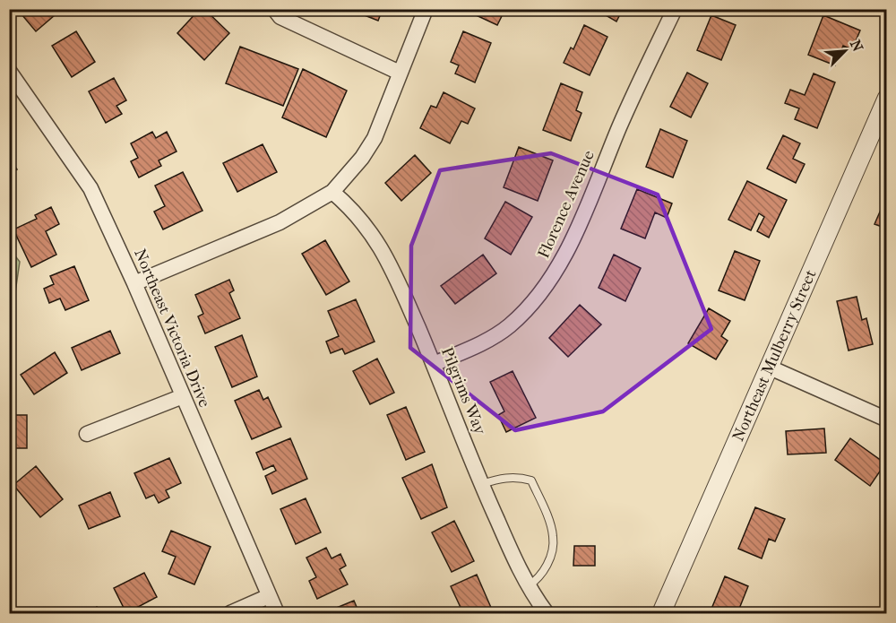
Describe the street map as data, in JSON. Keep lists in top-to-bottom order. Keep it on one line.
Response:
{"streets":{"street":["Florence Avenue","Northeast Victoria Drive","Northeast Mulberry Street","Pilgrims Way"]},"crossings":[["Florence Avenue","Pilgrims Way"]],"north":"top right"}
